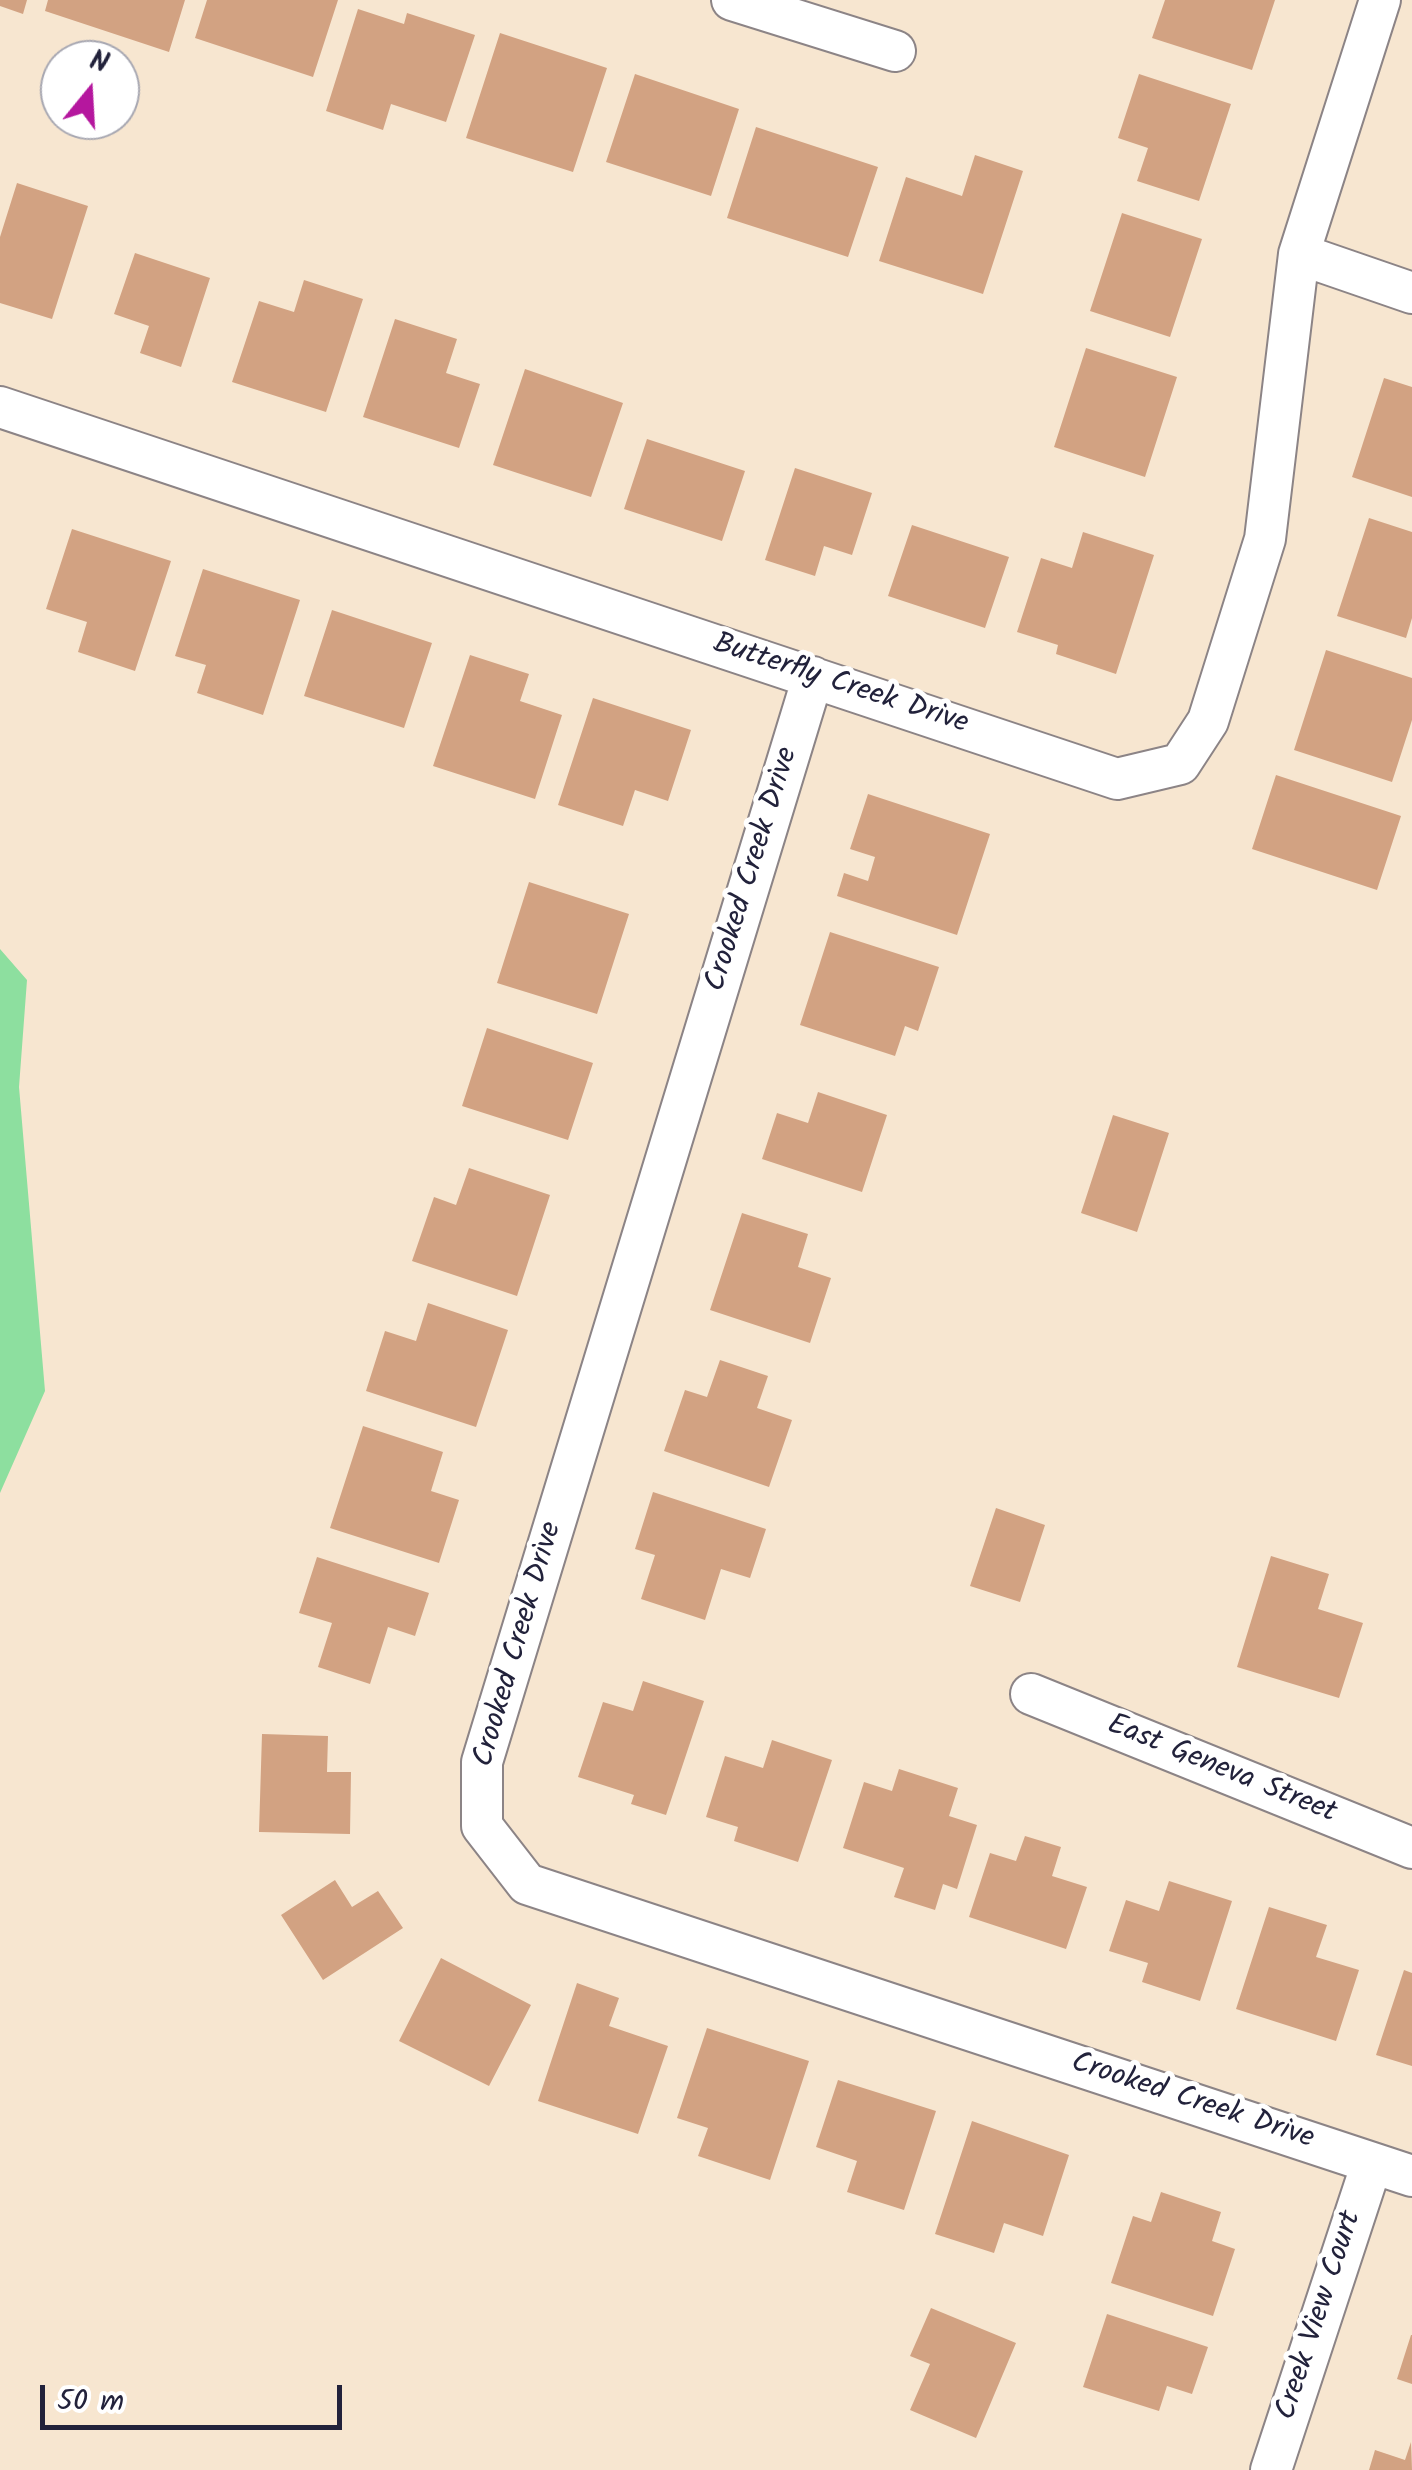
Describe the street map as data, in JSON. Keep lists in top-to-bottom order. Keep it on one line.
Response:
{"streets":{"street":["Butterfly Creek Drive","Crooked Creek Drive","East Geneva Street","Creek View Court"]},"crossings":[["Butterfly Creek Drive","Crooked Creek Drive"],["Crooked Creek Drive","Creek View Court"]],"scale_bar":"50 m","north":"top"}
